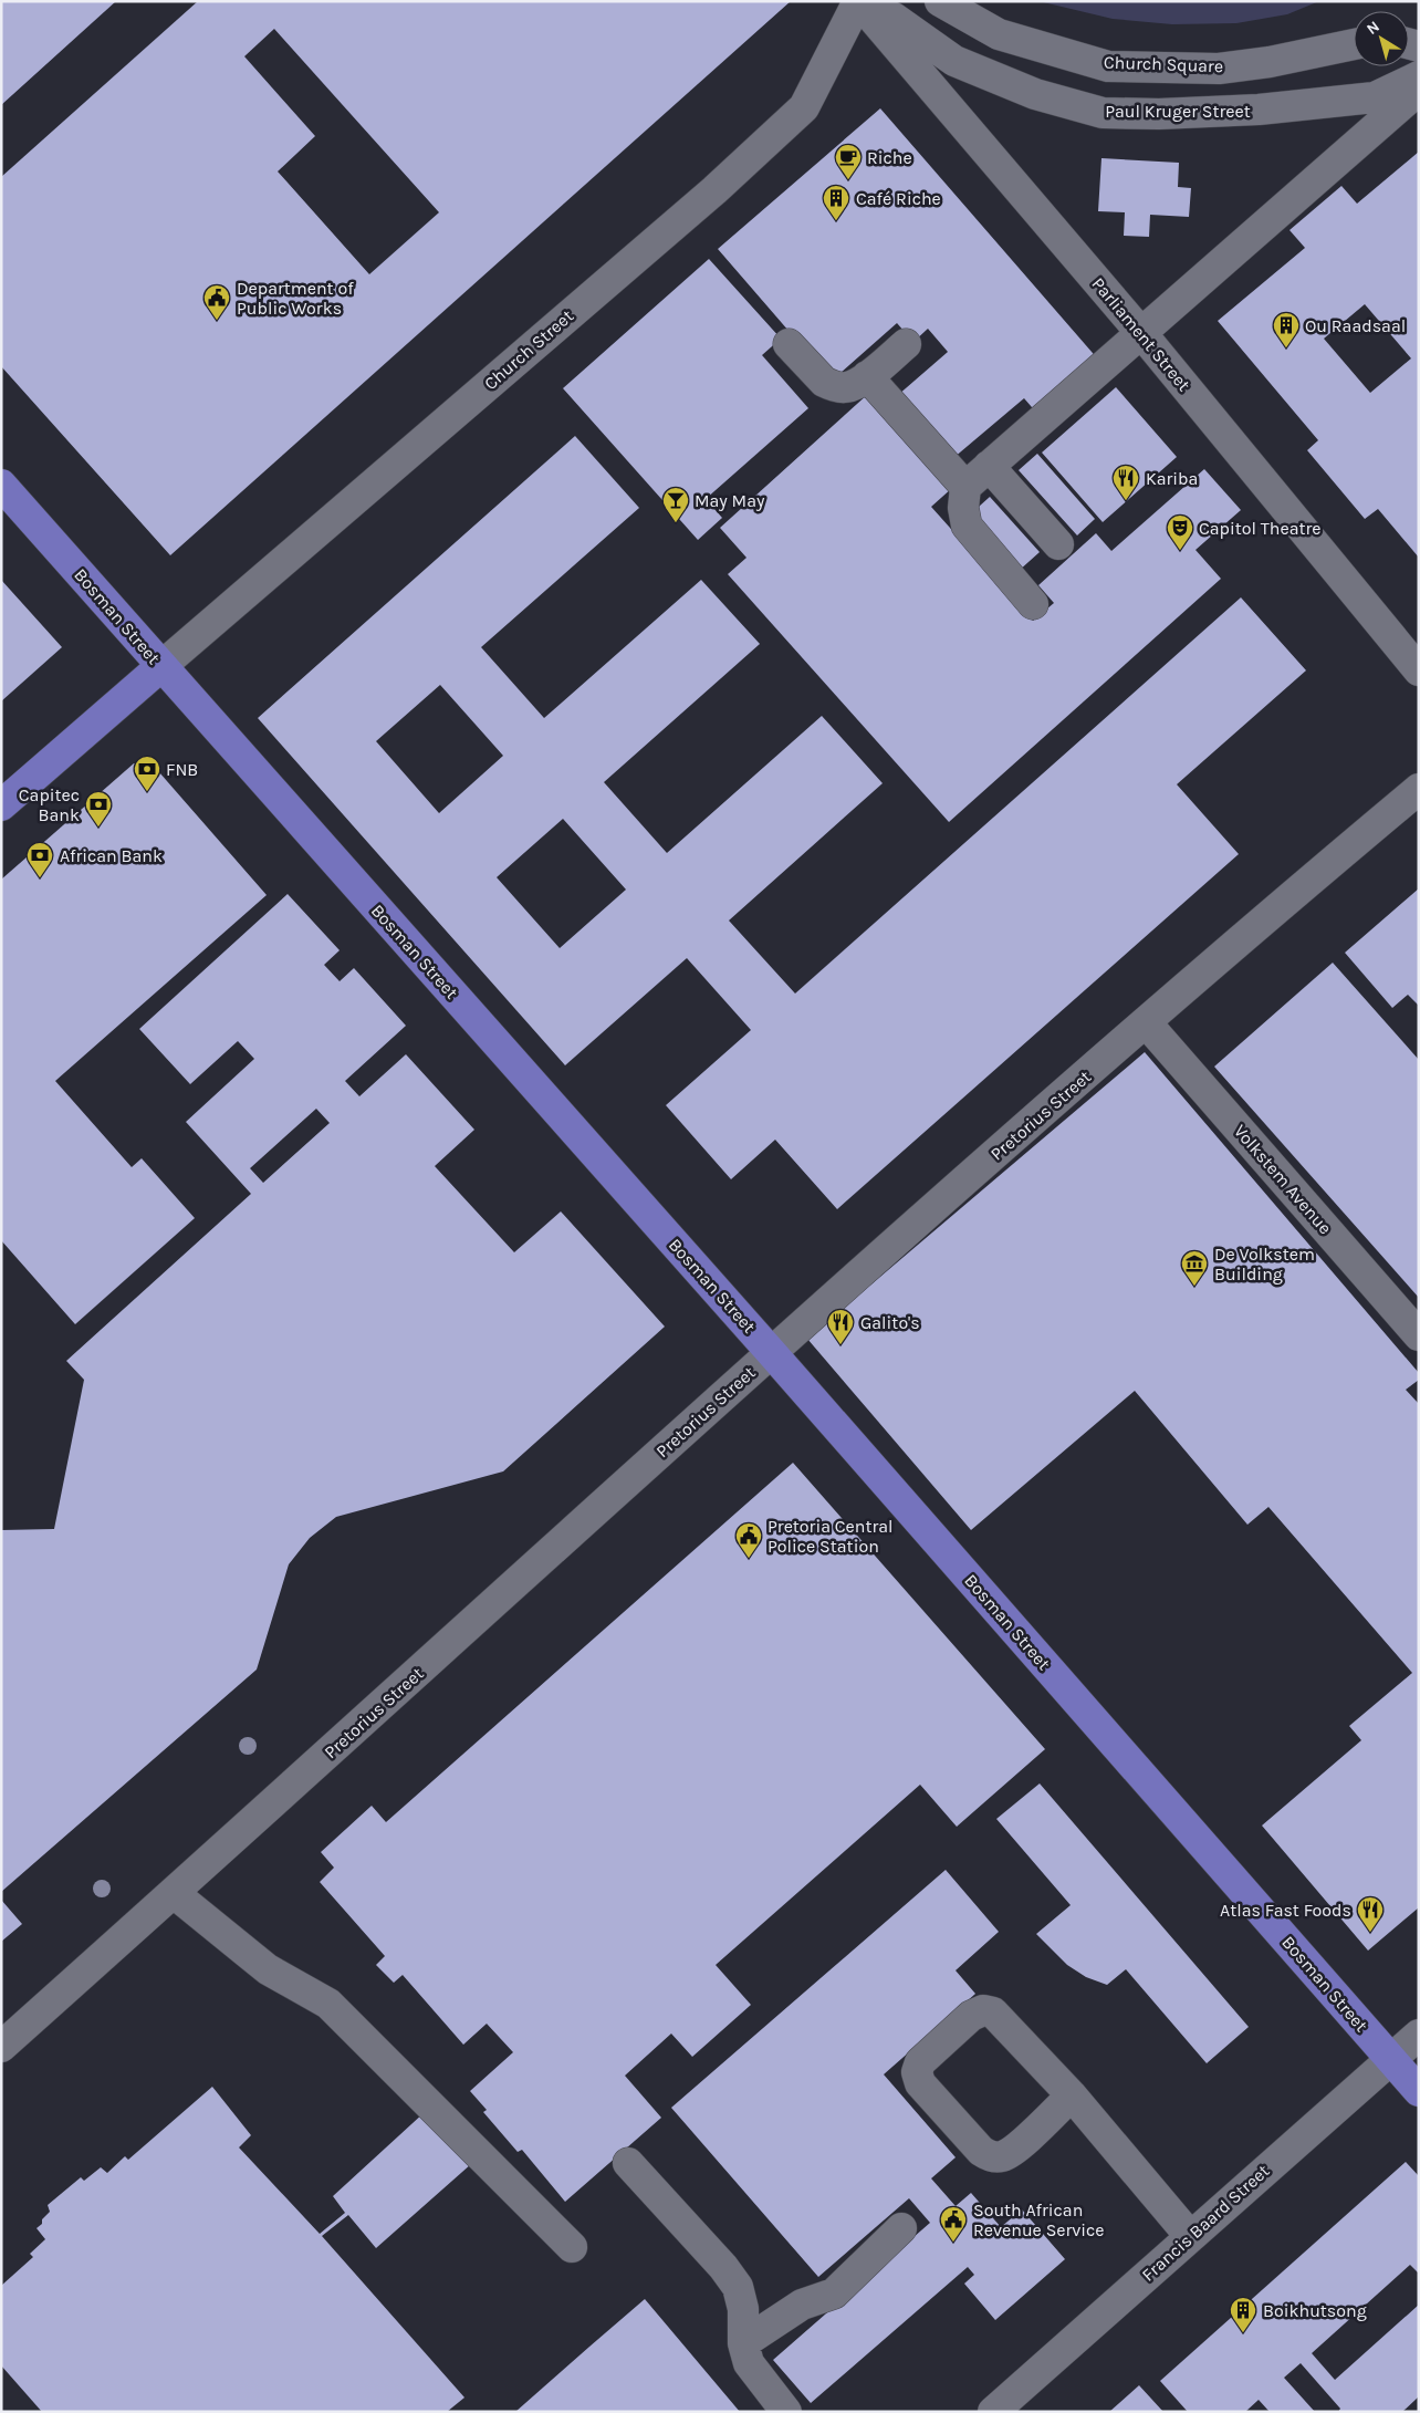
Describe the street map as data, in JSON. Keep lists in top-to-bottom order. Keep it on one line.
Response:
{"streets":{"main road":["Bosman Street"],"street":["Church Square","Paul Kruger Street","Parliament Street","Church Street","Pretorius Street","Volkstem Avenue","Francis Baard Street"]},"crossings":[["Paul Kruger Street","Parliament Street"],["Paul Kruger Street","Church Street"],["Parliament Street","Church Street"],["Church Street","Bosman Street"],["Bosman Street","Pretorius Street"],["Bosman Street","Francis Baard Street"],["Pretorius Street","Volkstem Avenue"]],"places":{"cafe":["Riche"],"building":["Café Riche","Ou Raadsaal","Boikhutsong"],"public building":["Department of Public Works","Pretoria Central Police Station","South African Revenue Service"],"restaurant":["Kariba","Galito's","Atlas Fast Foods"],"bar":["May May"],"theatre":["Capitol Theatre"],"bank":["FNB","Capitec Bank","African Bank"],"museum":["De Volkstem Building"]},"north":"top left"}
